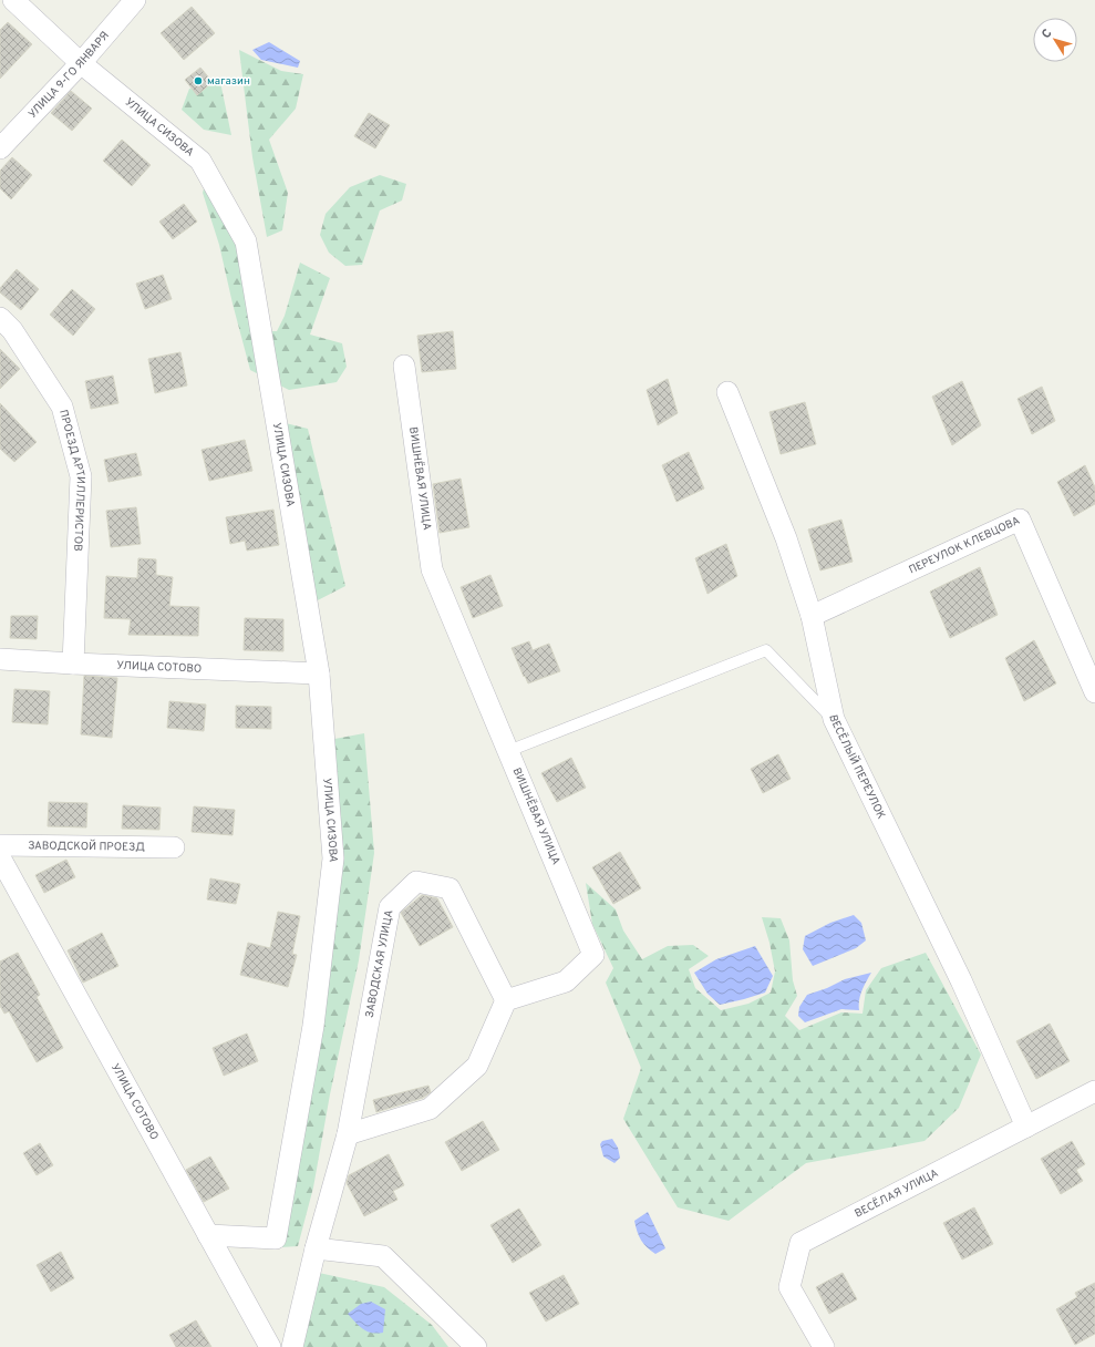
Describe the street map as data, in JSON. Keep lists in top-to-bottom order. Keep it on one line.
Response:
{"streets":{"street":["УЛИЦА 9-ГО ЯНВАРЯ","УЛИЦА СИЗОВА","ВИШНЁВАЯ УЛИЦА","ПРОЕЗД АРТИЛЛЕРИСТОВ","ПЕРЕУЛОК КЛЕВЦОВА","УЛИЦА СОТОВО","ВЕСЁЛЫЙ ПЕРЕУЛОК","ЗАВОДСКОЙ ПРОЕЗД","ЗАВОДСКАЯ УЛИЦА","ВЕСЁЛАЯ УЛИЦА"]},"crossings":[["УЛИЦА 9-ГО ЯНВАРЯ","УЛИЦА СИЗОВА"],["УЛИЦА СИЗОВА","УЛИЦА СОТОВО"],["ВИШНЁВАЯ УЛИЦА","ЗАВОДСКАЯ УЛИЦА"],["ПРОЕЗД АРТИЛЛЕРИСТОВ","УЛИЦА СОТОВО"],["ПЕРЕУЛОК КЛЕВЦОВА","ВЕСЁЛЫЙ ПЕРЕУЛОК"],["ВЕСЁЛЫЙ ПЕРЕУЛОК","ВЕСЁЛАЯ УЛИЦА"]],"places":["магазин"],"north":"top left"}
